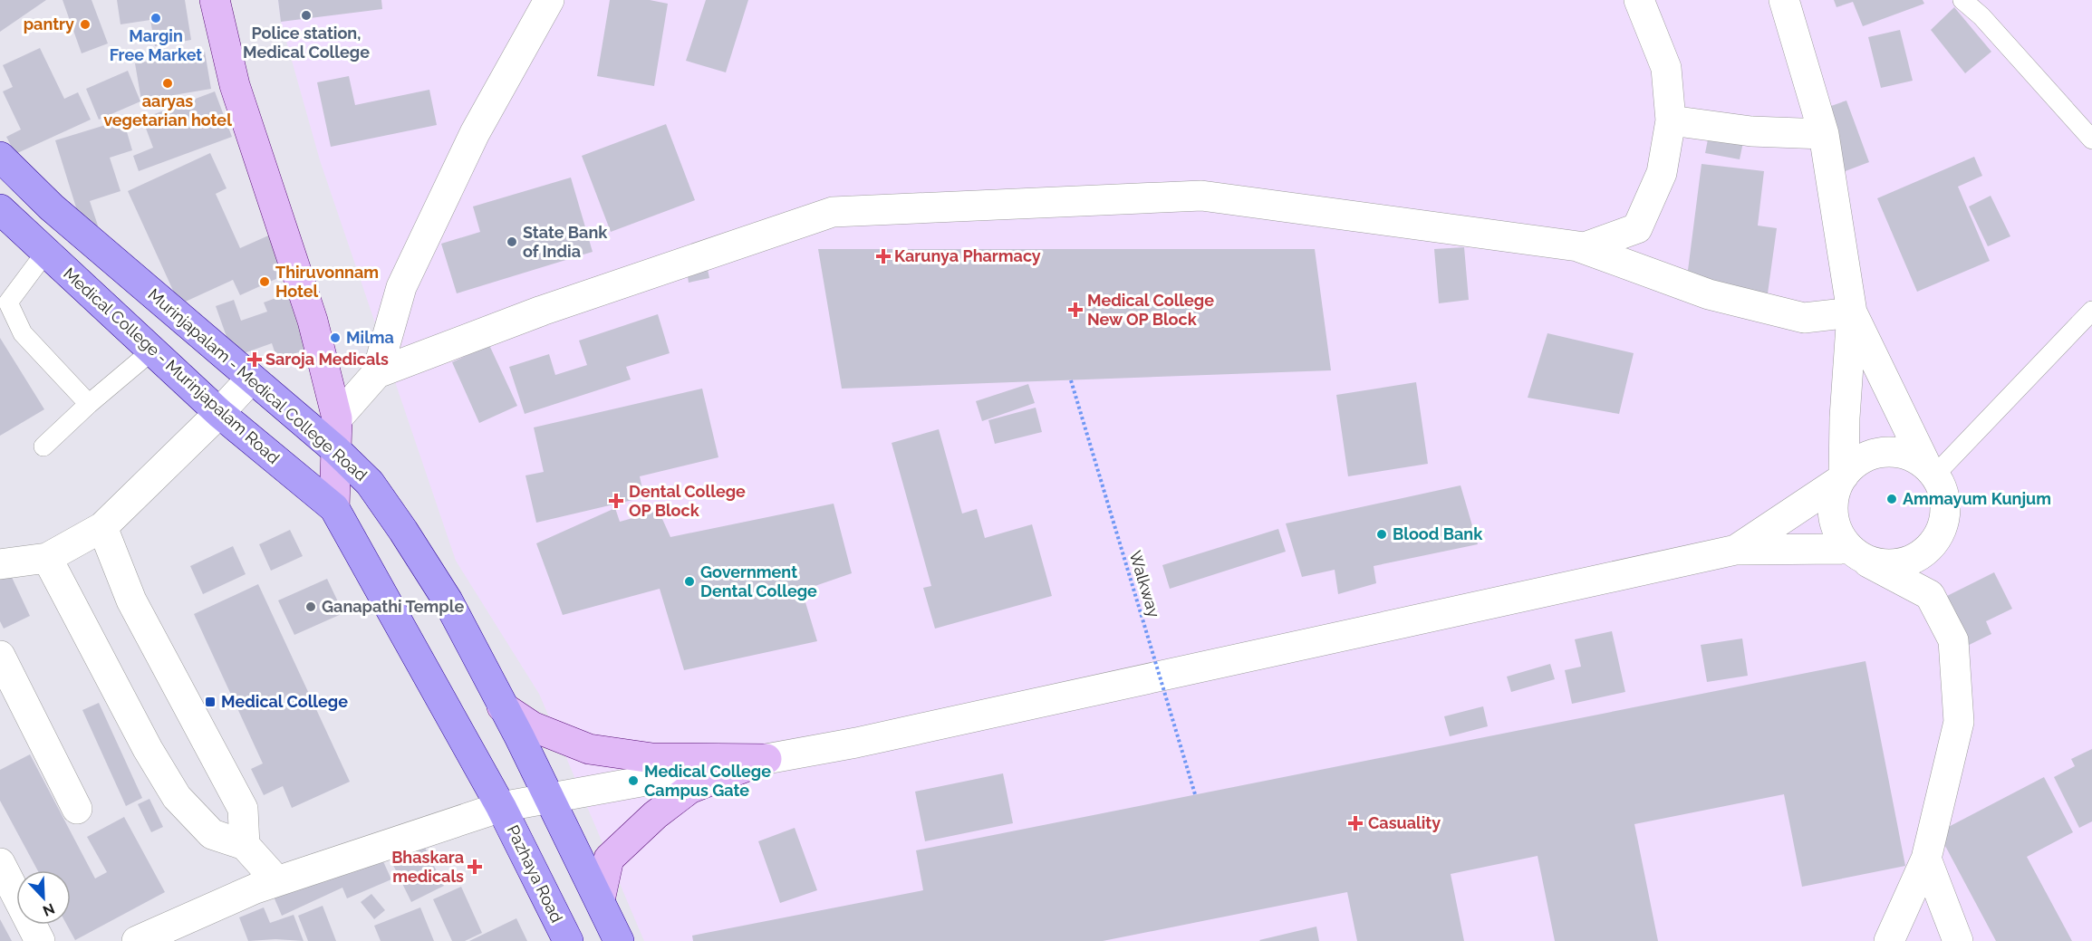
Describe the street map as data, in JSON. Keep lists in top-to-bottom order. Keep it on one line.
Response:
{"streets":{"main road":["Medical College - Murinjapalam Road","Murinjapalam - Medical College Road","Pazhaya Road"],"path":["Walkway"]},"crossings":[["Medical College - Murinjapalam Road","Pazhaya Road"]],"places":{"other":["Police station, Medical College","Margin Free Market","pantry","aaryas vegetarian hotel","State Bank of India","Thiruvonnam Hotel","Milma","Ammayum Kunjum","Blood Bank","Government Dental College","Ganapathi Temple","Medical College Campus Gate"],"health":["Karunya Pharmacy","Medical College New OP Block","Saroja Medicals","Dental College OP Block","Casuality","Bhaskara medicals"],"transit":["Medical College"]},"north":"bottom right"}
